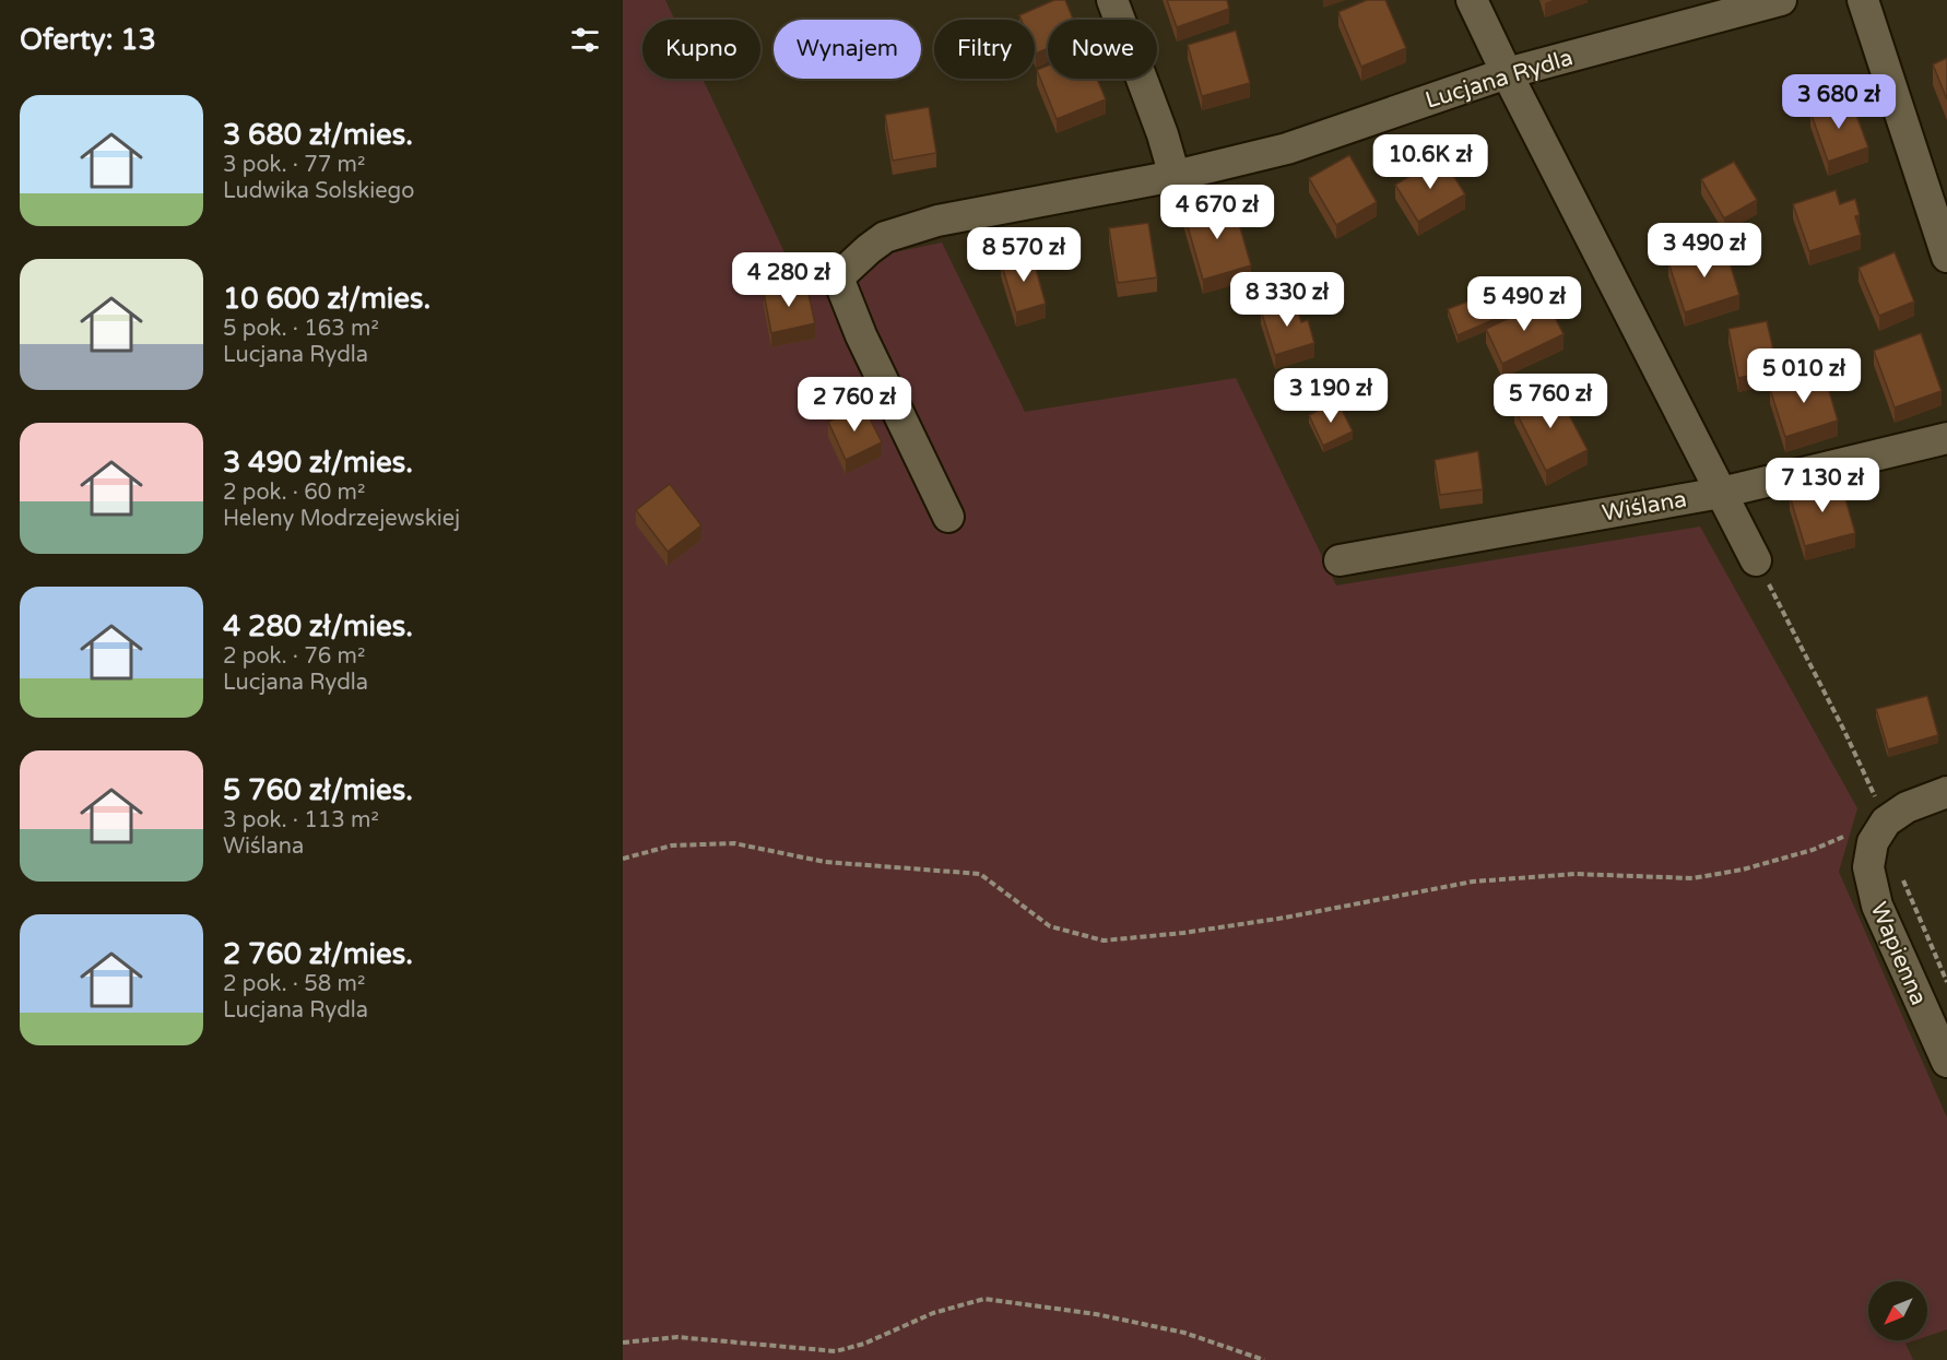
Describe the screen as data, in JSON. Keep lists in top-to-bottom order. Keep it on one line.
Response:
{"streets":{"street":["Lucjana Rydla","Wiślana","Wapienna"]},"north":"bottom left","page":{"heading":"Oferty: 13","chip":["Kupno","Wynajem","Filtry","Nowe"],"price":["3 680 zł","10.6K zł","4 670 zł","3 490 zł","8 570 zł","4 280 zł","8 330 zł","5 490 zł","5 010 zł","3 190 zł","5 760 zł","2 760 zł","7 130 zł"],"list":[{"name":"3 680 zł/mies.","note":"3 pok. · 77 m² · Ludwika Solskiego"},{"name":"10 600 zł/mies.","note":"5 pok. · 163 m² · Lucjana Rydla"},{"name":"3 490 zł/mies.","note":"2 pok. · 60 m² · Heleny Modrzejewskiej"},{"name":"4 280 zł/mies.","note":"2 pok. · 76 m² · Lucjana Rydla"},{"name":"5 760 zł/mies.","note":"3 pok. · 113 m² · Wiślana"},{"name":"2 760 zł/mies.","note":"2 pok. · 58 m² · Lucjana Rydla"}]}}
